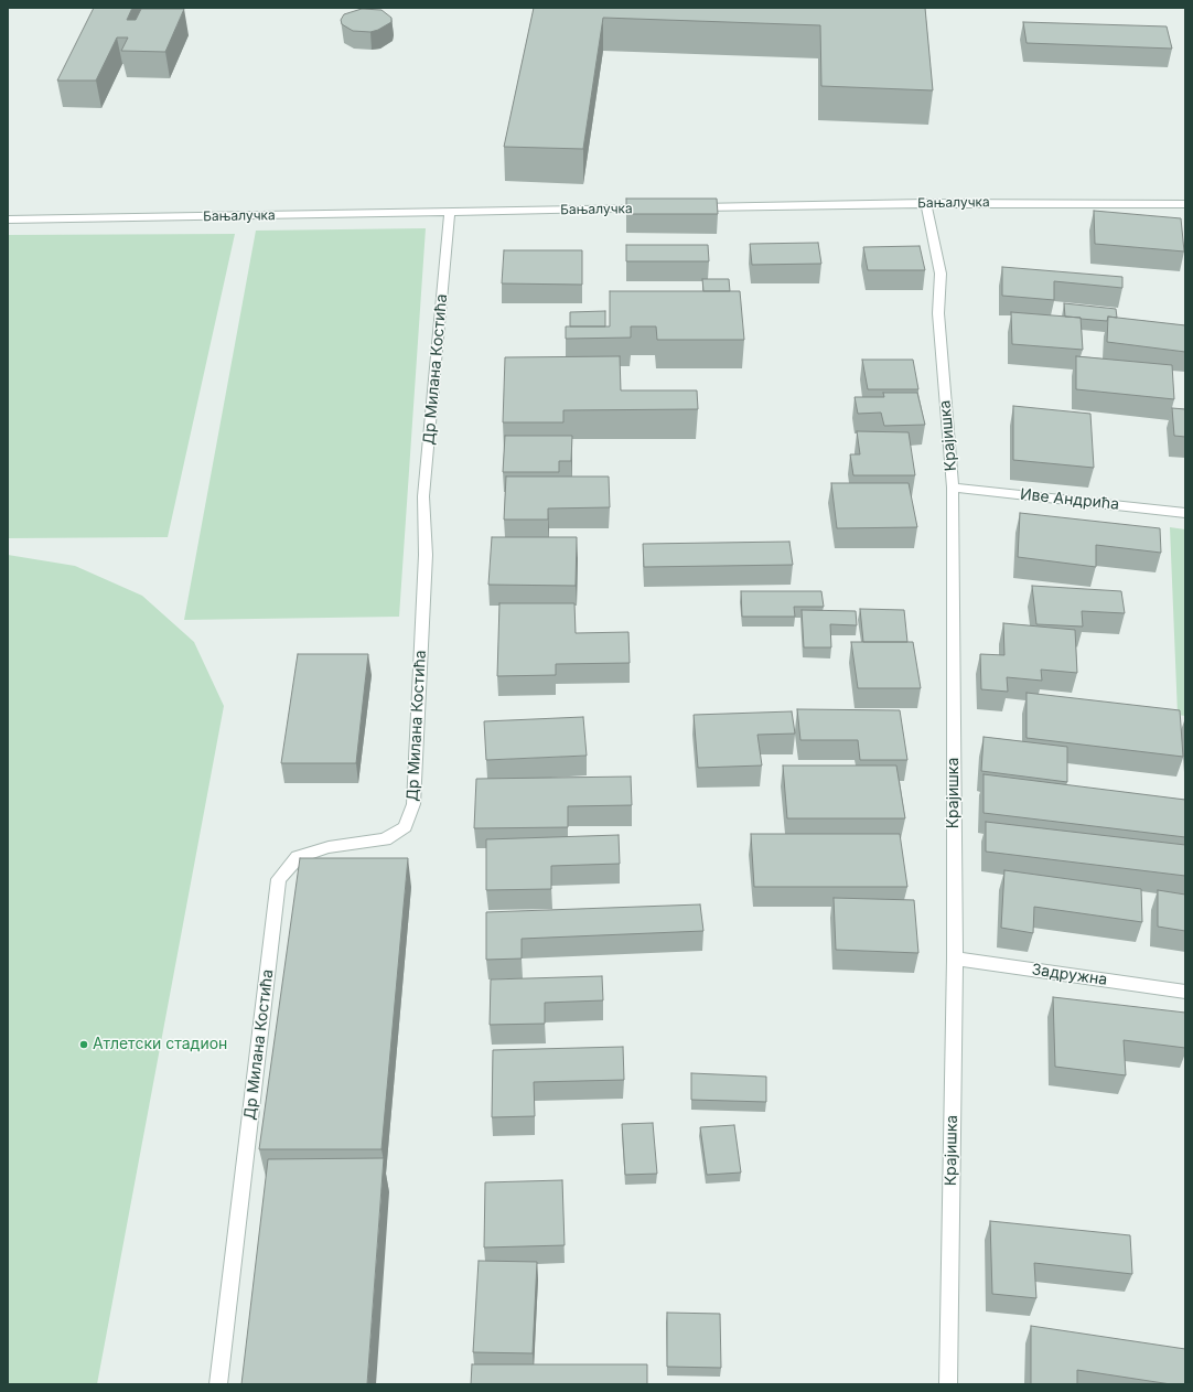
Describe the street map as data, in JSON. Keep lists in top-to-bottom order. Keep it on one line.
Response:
{"streets":{"street":["Бањалучка","Др Милана Костића","Крајишка","Иве Андрића","Задружна"]},"crossings":[["Бањалучка","Др Милана Костића"],["Бањалучка","Крајишка"],["Крајишка","Иве Андрића"],["Крајишка","Задружна"]],"places":["Атлетски стадион"]}
